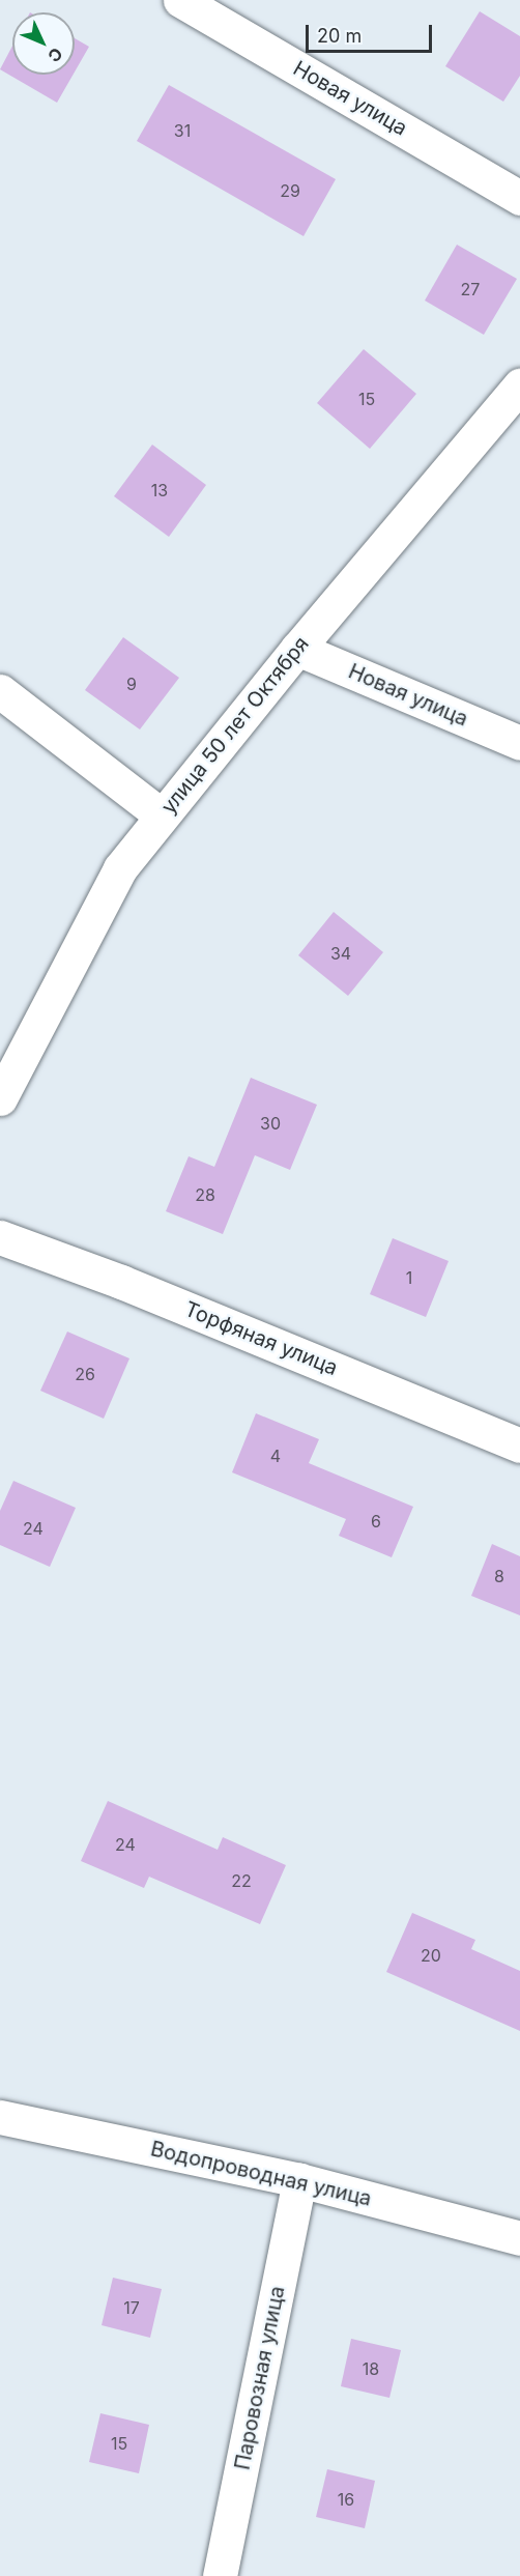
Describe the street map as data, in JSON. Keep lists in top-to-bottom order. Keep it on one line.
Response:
{"streets":{"street":["Новая улица","улица 50 лет Октября","Торфяная улица","Водопроводная улица","Паровозная улица"]},"crossings":[["Новая улица","улица 50 лет Октября"],["Водопроводная улица","Паровозная улица"]],"house_numbers":["31","29","27","15","13","9","34","30","28","1","26","4","6","24","8","24","22","20","17","18","15","16"],"scale_bar":"20 m","north":"bottom right"}
